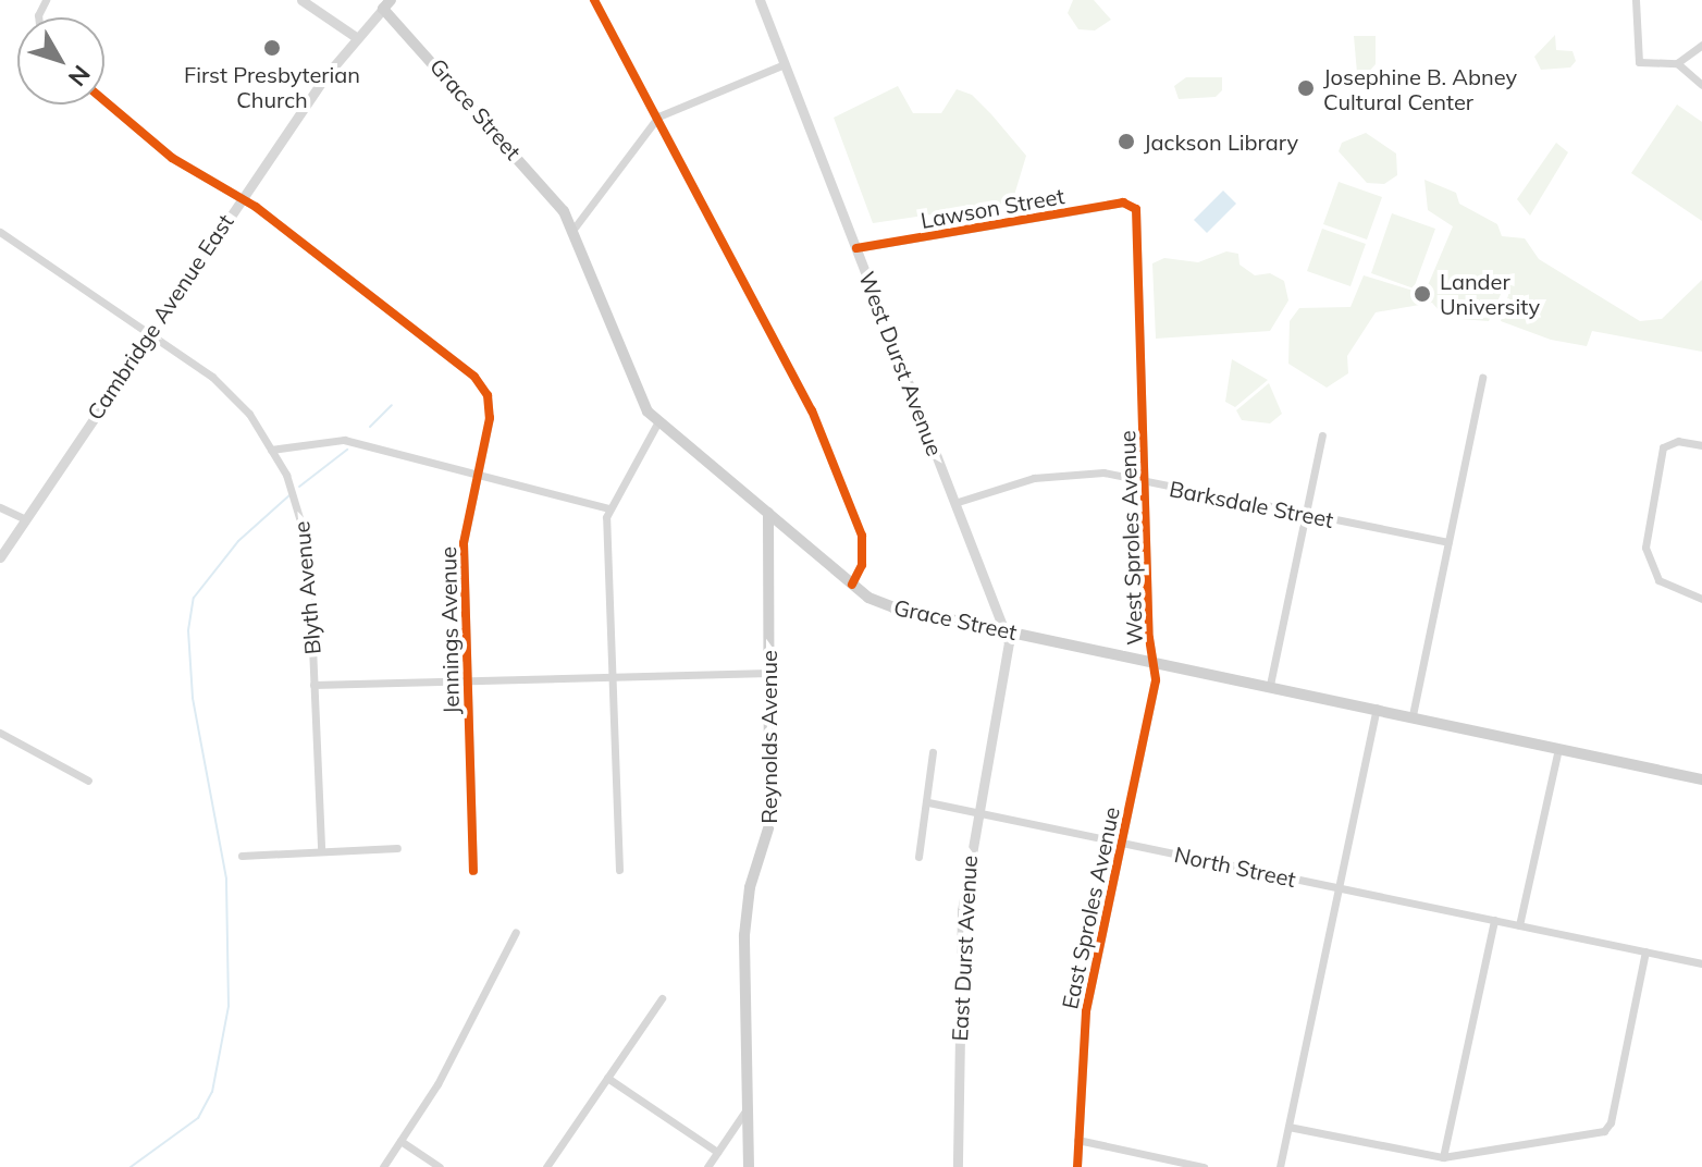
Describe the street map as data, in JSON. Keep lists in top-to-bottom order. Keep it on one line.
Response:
{"streets":{"main road":["Grace Street","Reynolds Avenue"],"street":["Lawson Street","Cambridge Avenue East","West Durst Avenue","Barksdale Street","West Sproles Avenue","Blyth Avenue","Jennings Avenue","North Street","East Sproles Avenue","East Durst Avenue"]},"crossings":[["Grace Street","Cambridge Avenue East"],["Grace Street","West Durst Avenue"],["Grace Street","West Sproles Avenue"],["Grace Street","Reynolds Avenue"],["Grace Street","East Sproles Avenue"],["Grace Street","East Durst Avenue"],["Lawson Street","West Durst Avenue"],["Lawson Street","West Sproles Avenue"],["Cambridge Avenue East","Blyth Avenue"],["Cambridge Avenue East","Jennings Avenue"],["West Durst Avenue","Barksdale Street"],["West Durst Avenue","East Durst Avenue"],["Barksdale Street","West Sproles Avenue"],["West Sproles Avenue","East Sproles Avenue"],["North Street","East Sproles Avenue"],["North Street","East Durst Avenue"]],"places":["First Presbyterian Church","Josephine B. Abney Cultural Center","Jackson Library","Lander University"],"north":"bottom right"}
